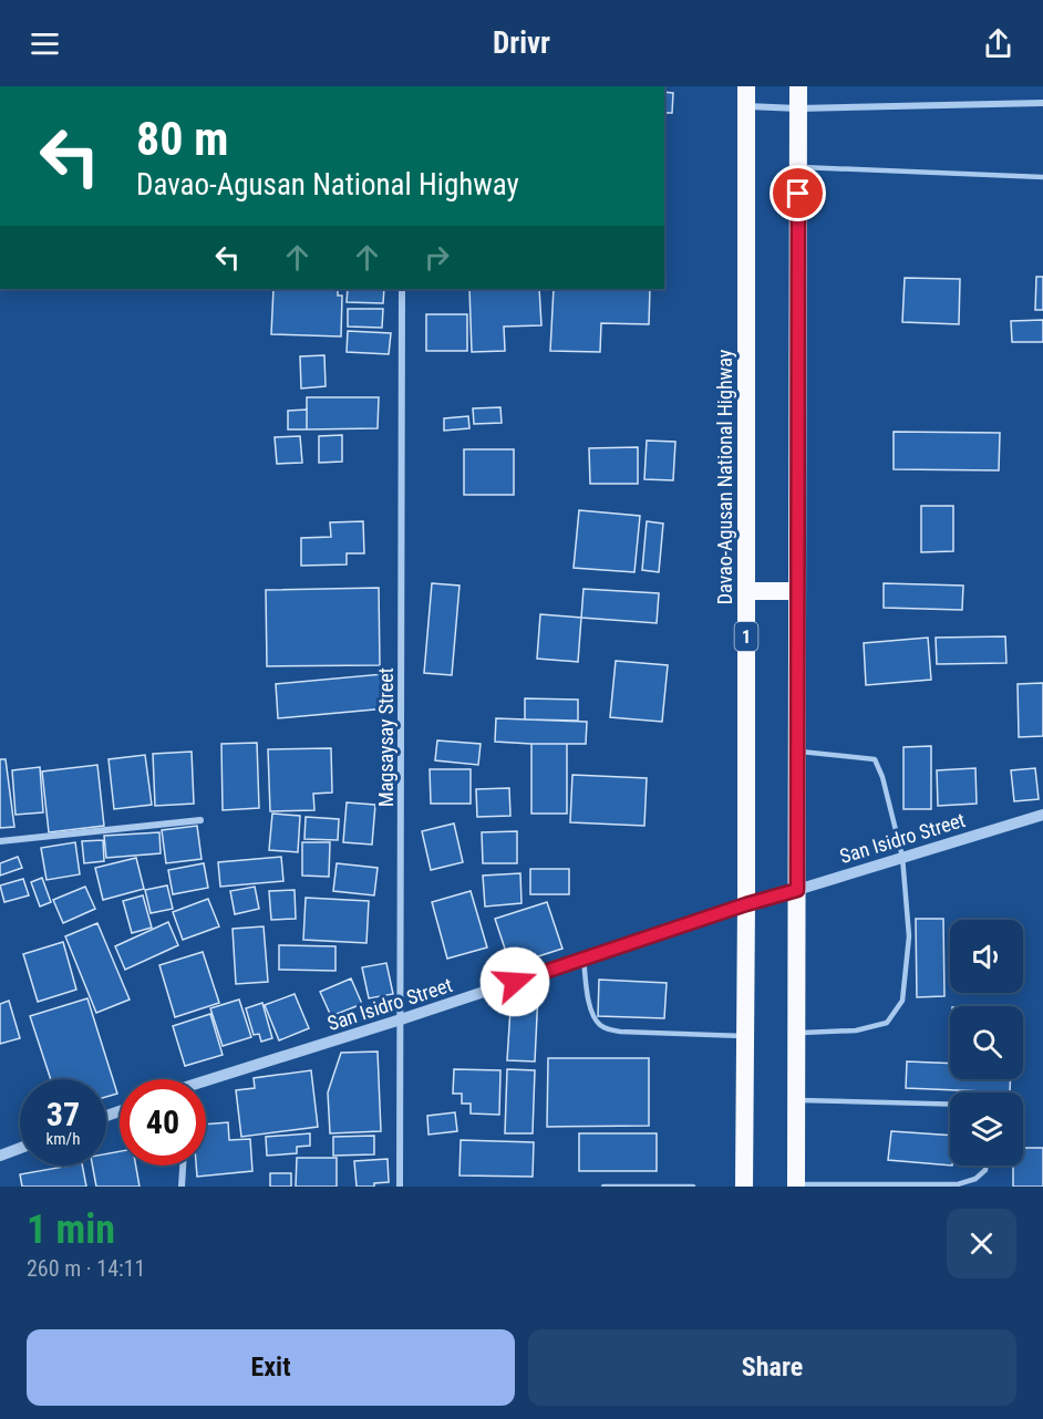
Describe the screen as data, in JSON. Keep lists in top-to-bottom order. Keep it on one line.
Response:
{"streets":{"highway":["Davao-Agusan National Highway","1"],"street":["Magsaysay Street","San Isidro Street"]},"crossings":[["Davao-Agusan National Highway","San Isidro Street"],["Magsaysay Street","San Isidro Street"]],"page":{"header":"Drivr","turn":["80 m","Davao-Agusan National Highway"],"speed":"37 km/h","limit":"40","heading":["1 min","260 m · 14:11"],"buttons":["Exit","Share"]}}
